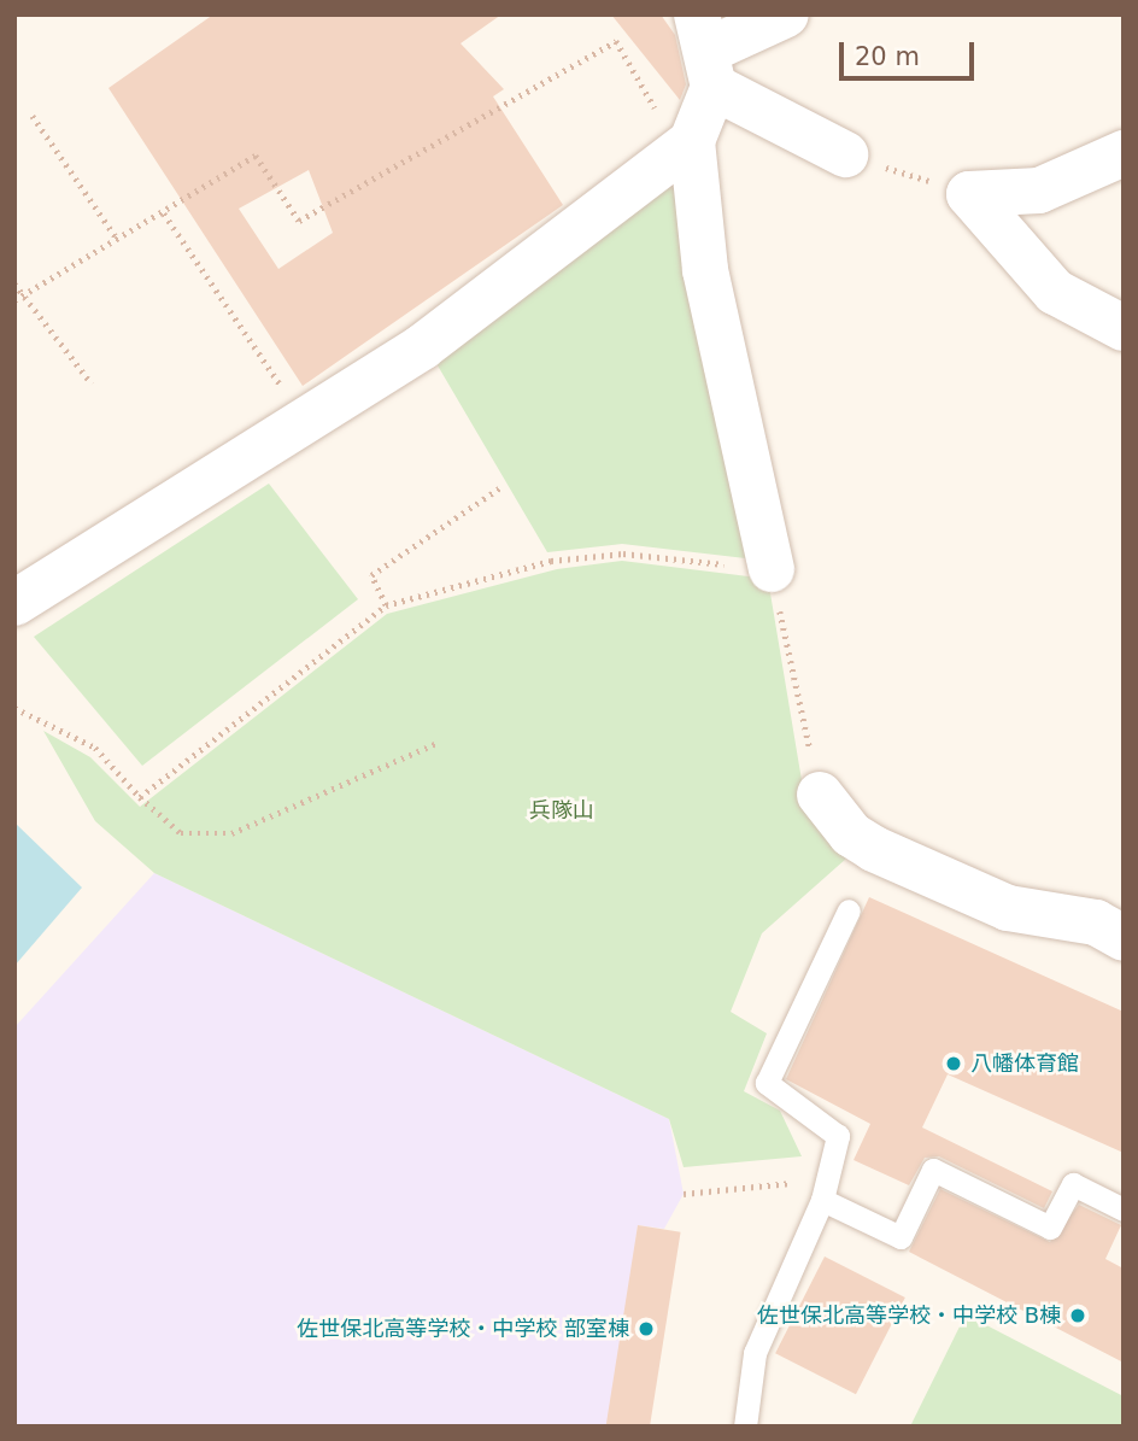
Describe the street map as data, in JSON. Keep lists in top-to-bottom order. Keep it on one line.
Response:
{"parks":["兵隊山"],"places":["八幡体育館","佐世保北高等学校・中学校 B棟","佐世保北高等学校・中学校 部室棟"],"scale_bar":"20 m"}
